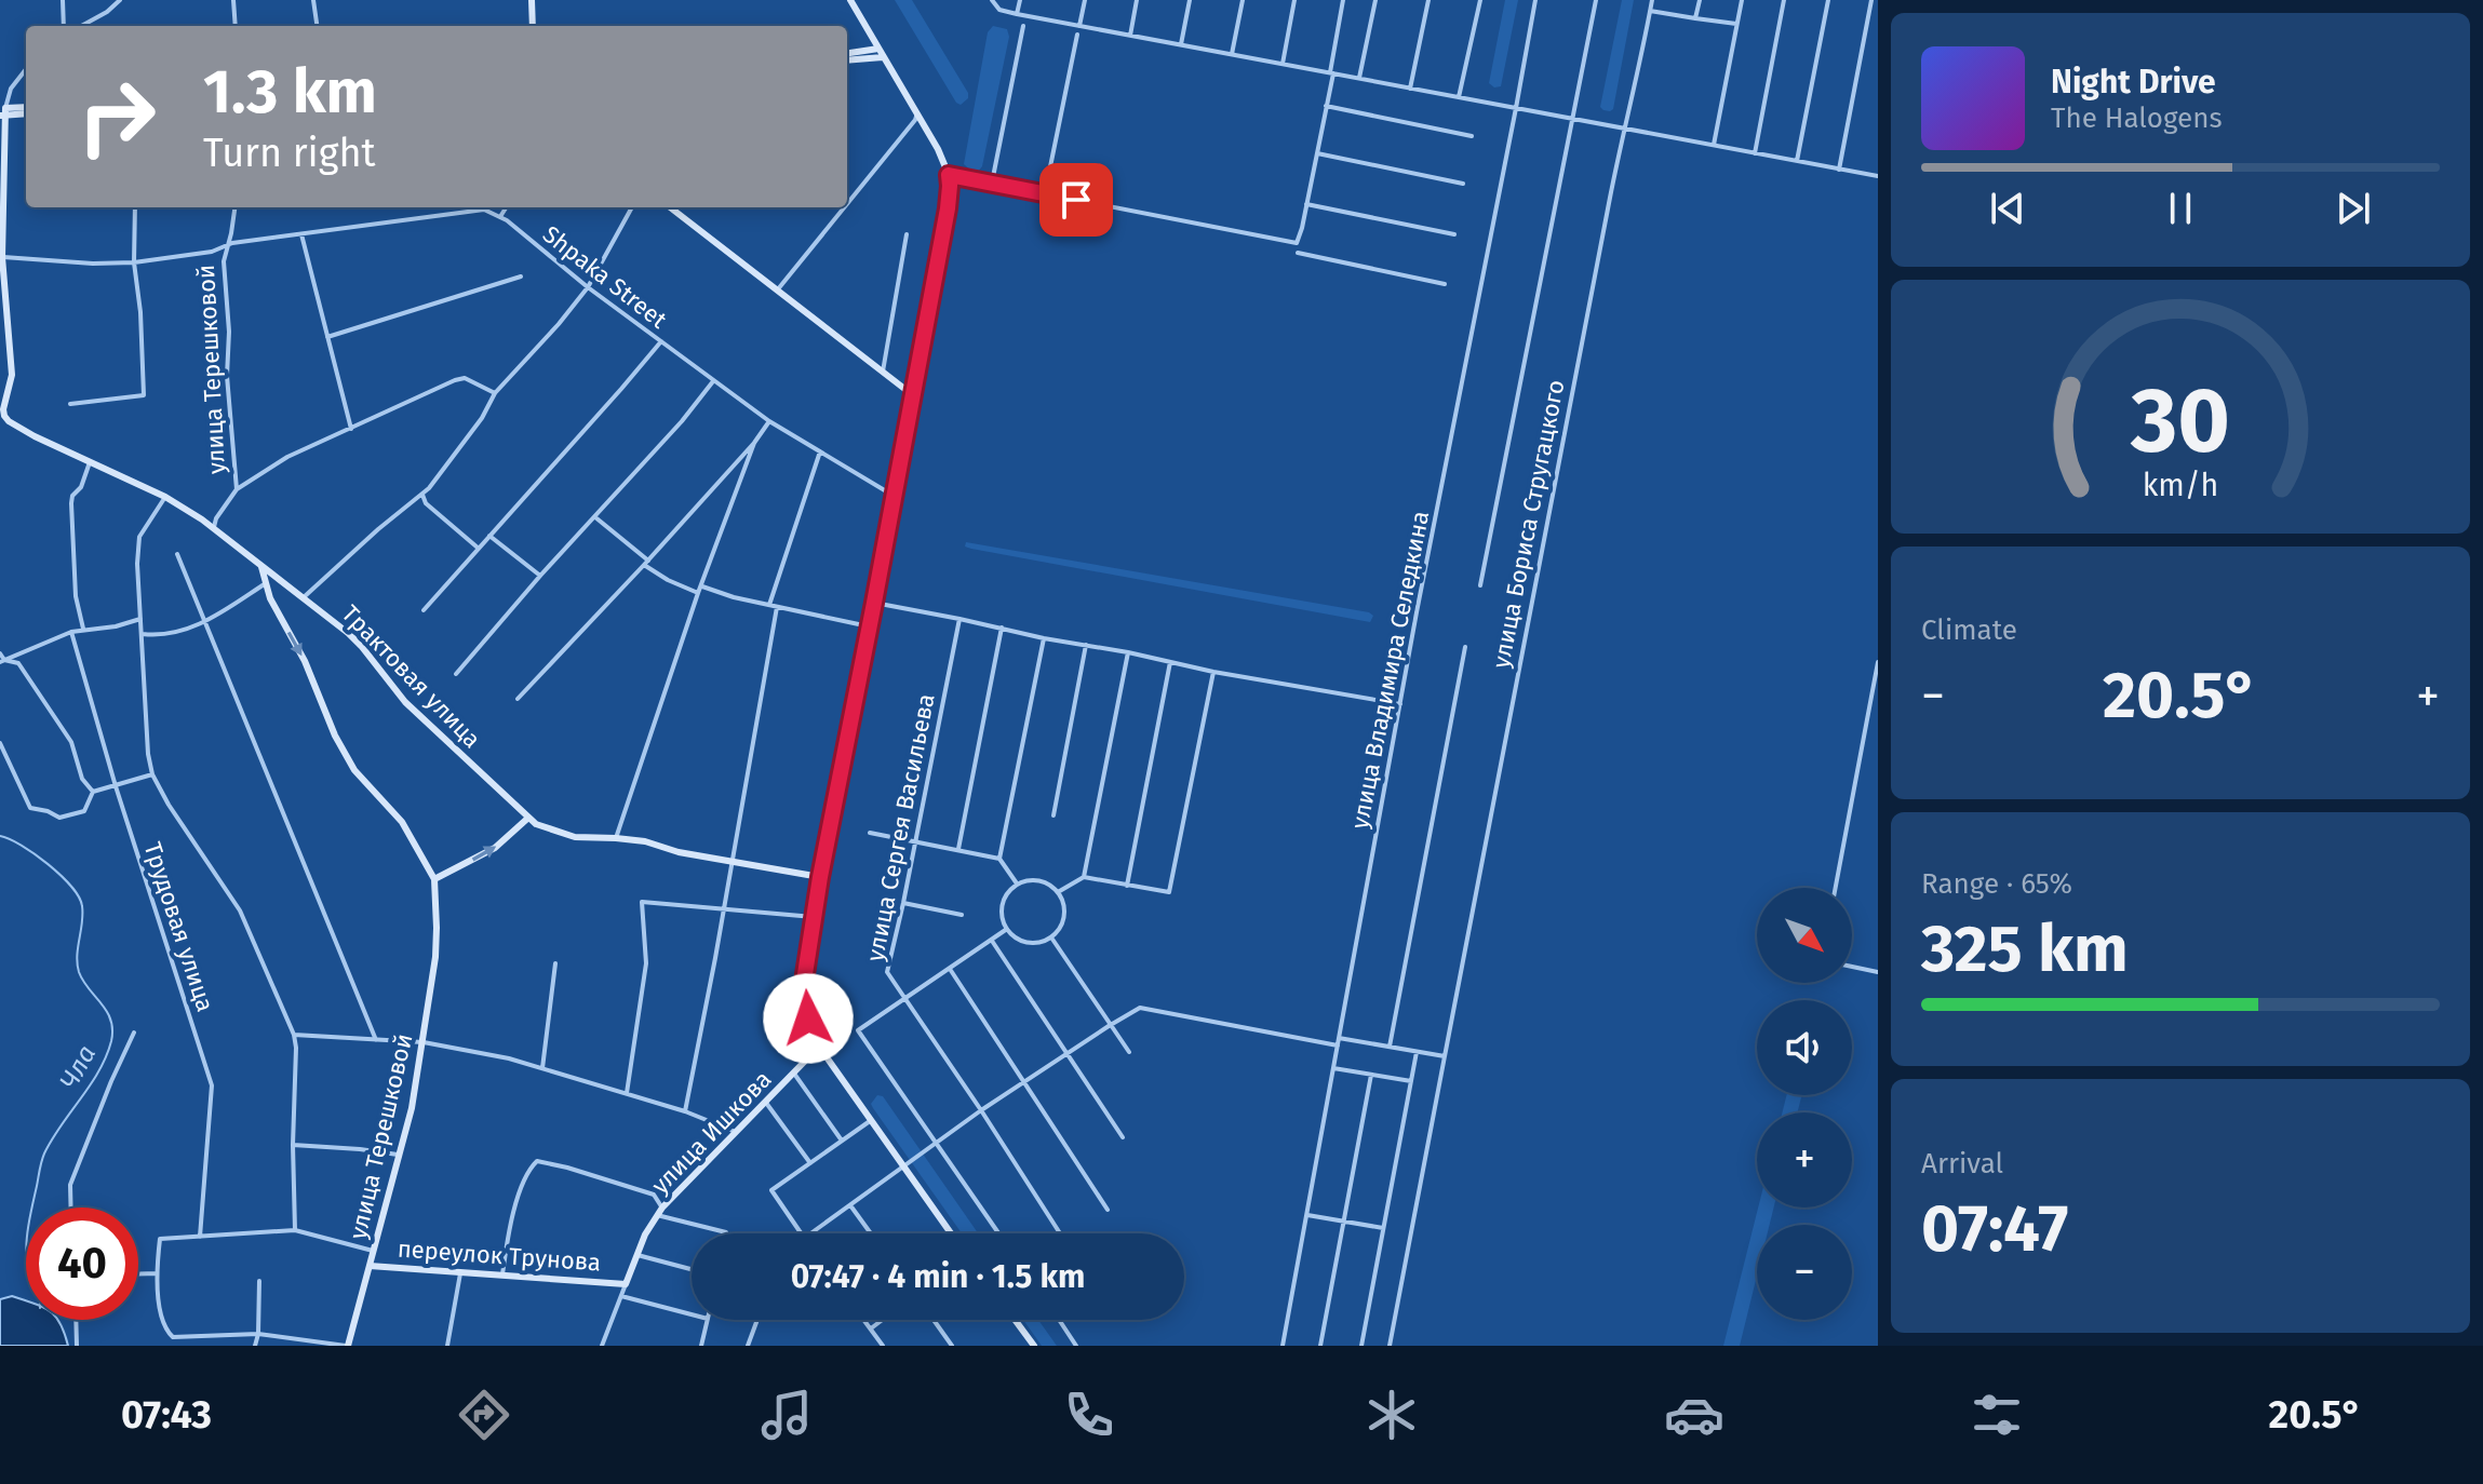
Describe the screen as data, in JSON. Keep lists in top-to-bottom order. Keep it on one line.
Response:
{"streets":{"street":["Shpaka Street","улица Терешковой","улица Бориса Стругацкого","улица Владимира Селедкина","Трактовая улица","улица Сергея Васильева","Трудовая улица","улица Ишкова","переулок Трунова"]},"crossings":[["улица Терешковой","Трактовая улица"],["улица Терешковой","переулок Трунова"],["Трудовая улица","переулок Трунова"],["улица Ишкова","переулок Трунова"]],"water":["Чла"],"north":"bottom right","page":{"turn":["1.3 km","Turn right"],"song":["Night Drive","The Halogens"],"tile":["Climate",["Range · 65%","325 km"],["Arrival","07:47"]],"heat":["−","20.5°","+"],"map_buttons":["+","−"],"limit":"40","trip":"07:47 · 4 min · 1.5 km","tabs":["07:43","20.5°"],"gauge":["30","km/h"]}}
